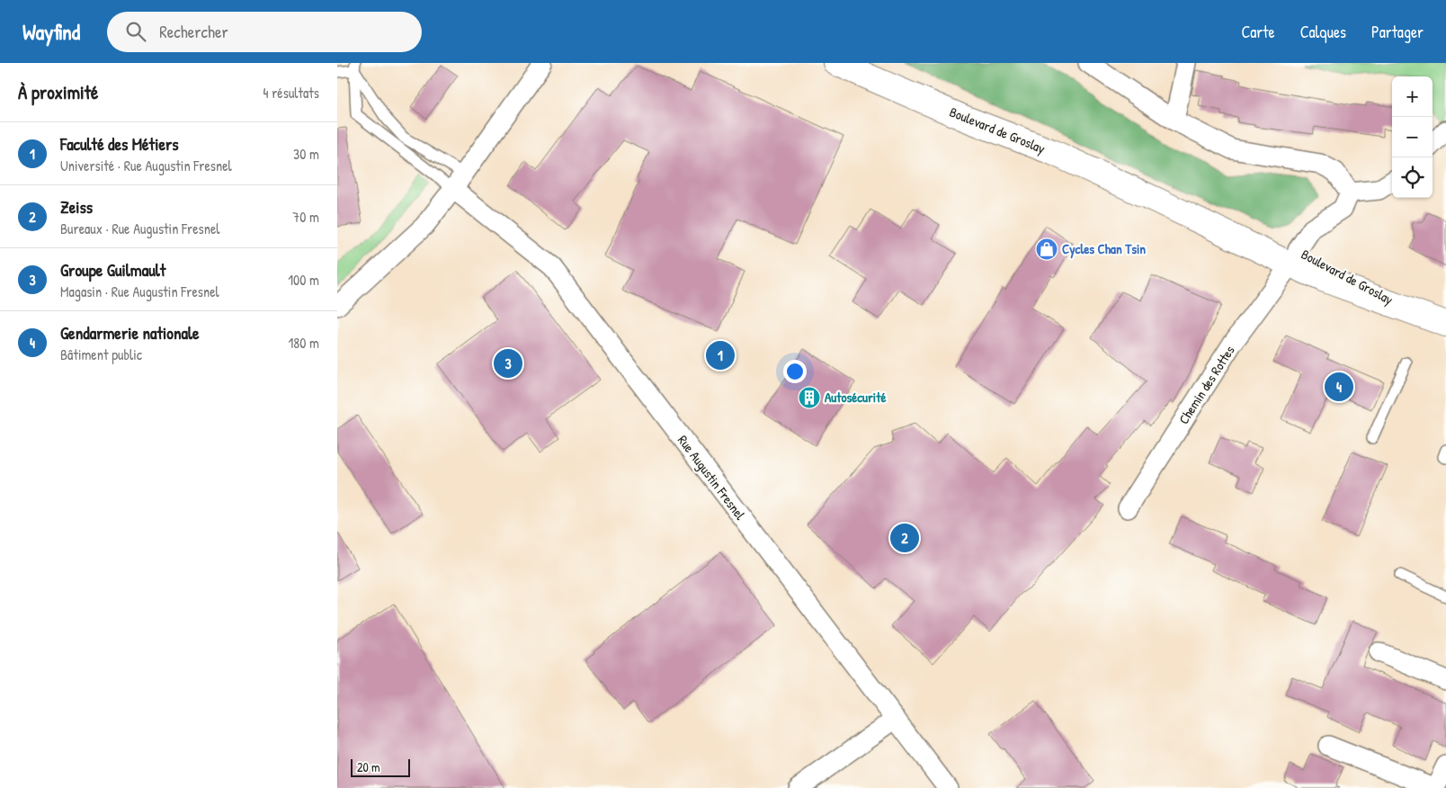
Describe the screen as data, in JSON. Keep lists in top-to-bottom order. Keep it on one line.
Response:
{"streets":{"main road":["Boulevard de Groslay"],"street":["Chemin des Rottes","Rue Augustin Fresnel"]},"crossings":[["Boulevard de Groslay","Chemin des Rottes"]],"places":{"shop":["Cycles Chan Tsin"],"building":["Autosécurité"]},"scale_bar":"20 m","page":{"header":"Wayfind","search":"Rechercher","nav":["Carte","Calques","Partager"],"heading":["À proximité","4 résultats"],"map_buttons":["+","−"],"list":[{"mark":"1","name":"Faculté des Métiers","note":"Université · Rue Augustin Fresnel","value":"30 m"},{"mark":"2","name":"Zeiss","note":"Bureaux · Rue Augustin Fresnel","value":"70 m"},{"mark":"3","name":"Groupe Guilmault","note":"Magasin · Rue Augustin Fresnel","value":"100 m"},{"mark":"4","name":"Gendarmerie nationale","note":"Bâtiment public","value":"180 m"}],"pins":["1","3","4","2"],"scale":"20 m"}}
